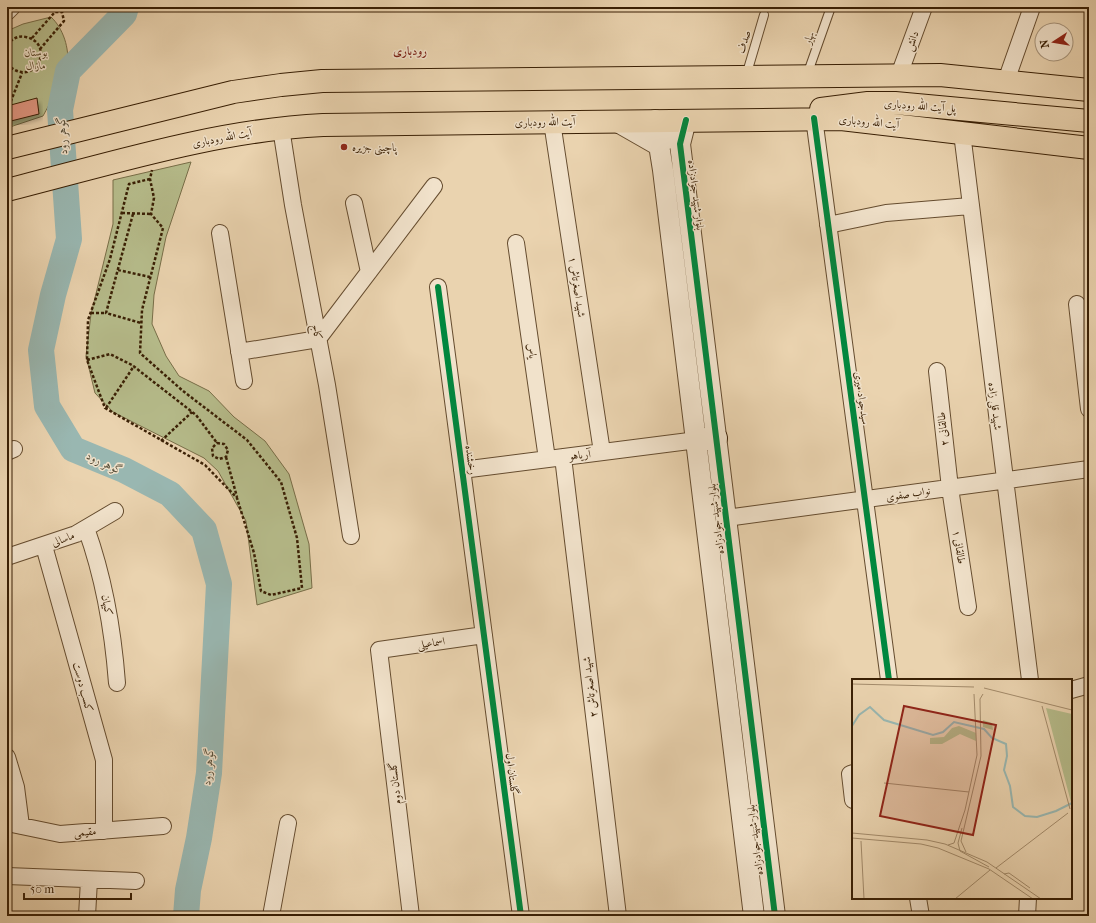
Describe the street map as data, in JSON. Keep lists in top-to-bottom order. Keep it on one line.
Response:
{"streets":{"main road":["پل آیت الله رودباری","آیت الله رودباری"],"street":["دانش","بلوار شهید جوادزاده","شهید اصغرتاش ۱","کاج","یاس","سیدجواد میری","شهید قلی زاده","طالقانی ۲","آریاهو","رخشنده","نواب صفوی","ماسالی","طالقانی ۱","کیهان","اسماعیلی","کسب دوست","شهید اصغرتاش ۲","گلستان اول","گلستان دوم","مقیمی"],"lane":["بهار","صدف"]},"crossings":[["پل آیت الله رودباری","آیت الله رودباری"],["آیت الله رودباری","بلوار شهید جوادزاده"],["آیت الله رودباری","شهید اصغرتاش ۱"],["آیت الله رودباری","کاج"],["آیت الله رودباری","سیدجواد میری"],["آیت الله رودباری","شهید قلی زاده"],["بلوار شهید جوادزاده","آریاهو"],["بلوار شهید جوادزاده","نواب صفوی"],["شهید اصغرتاش ۱","آریاهو"],["یاس","آریاهو"],["سیدجواد میری","نواب صفوی"],["شهید قلی زاده","نواب صفوی"],["طالقانی ۲","نواب صفوی"],["طالقانی ۲","طالقانی ۱"],["آریاهو","رخشنده"],["آریاهو","شهید اصغرتاش ۲"],["رخشنده","اسماعیلی"],["رخشنده","گلستان اول"],["نواب صفوی","طالقانی ۱"],["ماسالی","کیهان"],["ماسالی","کسب دوست"],["اسماعیلی","گلستان اول"],["اسماعیلی","گلستان دوم"],["کسب دوست","مقیمی"]],"districts":["رودباری"],"water":["گوهر رود"],"parks":["بوستان مارال"],"places":["پاچینی جزیره"],"scale_bar":"50 m","north":"left"}
